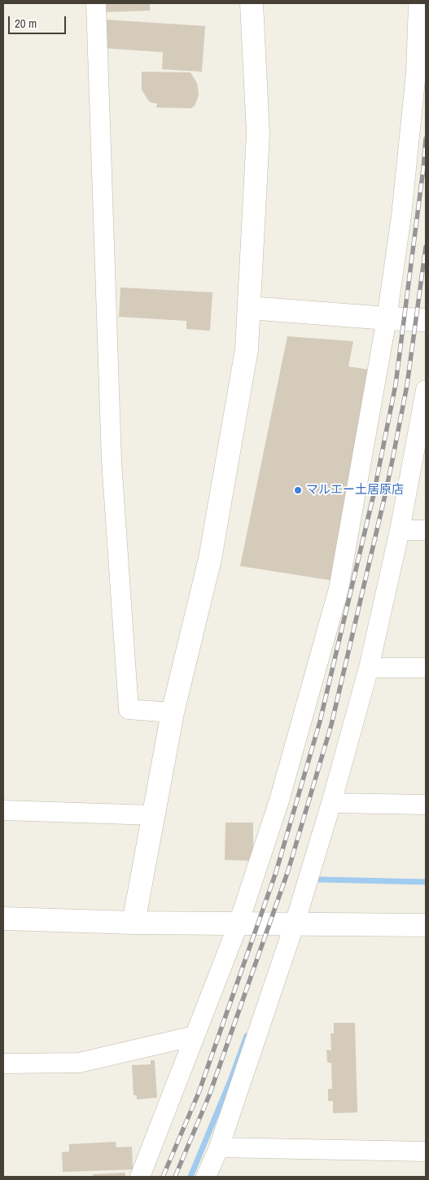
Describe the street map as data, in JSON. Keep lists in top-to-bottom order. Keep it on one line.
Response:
{"places":["マルエー土居原店"],"scale_bar":"20 m"}
